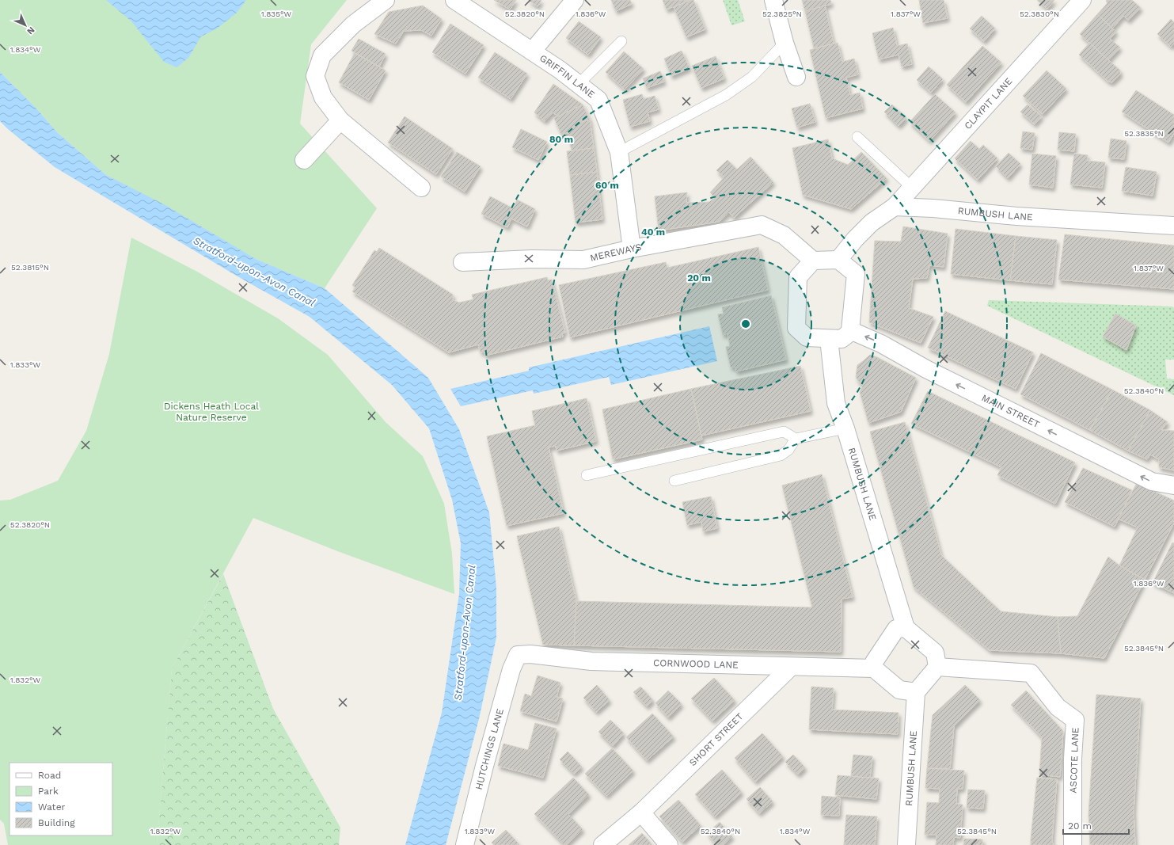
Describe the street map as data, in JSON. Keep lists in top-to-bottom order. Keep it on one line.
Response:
{"streets":{"street":["GRIFFIN LANE","CLAYPIT LANE","RUMBUSH LANE","MEREWAYS","MAIN STREET","CORNWOOD LANE","SHORT STREET","HUTCHINGS LANE","ASCOTE LANE"]},"crossings":[["GRIFFIN LANE","MEREWAYS"],["CLAYPIT LANE","RUMBUSH LANE"],["RUMBUSH LANE","MEREWAYS"],["RUMBUSH LANE","MAIN STREET"],["RUMBUSH LANE","CORNWOOD LANE"],["RUMBUSH LANE","ASCOTE LANE"],["MEREWAYS","MAIN STREET"],["CORNWOOD LANE","SHORT STREET"],["CORNWOOD LANE","HUTCHINGS LANE"],["CORNWOOD LANE","ASCOTE LANE"]],"one_way":["MAIN STREET"],"water":["Stratford-upon-Avon Canal"],"parks":["Dickens Heath Local Nature Reserve"],"legend":["Road","Park","Water","Building"],"scale_bar":"20 m","north":"bottom right","coordinates":["1.835°W","52.3820°N","1.836°W","52.3825°N","1.837°W","52.3830°N","1.834°W","52.3835°N","52.3815°N","1.833°W","52.3840°N","52.3845°N","1.832°W"],"rings":["80 m","60 m","40 m","20 m"]}
